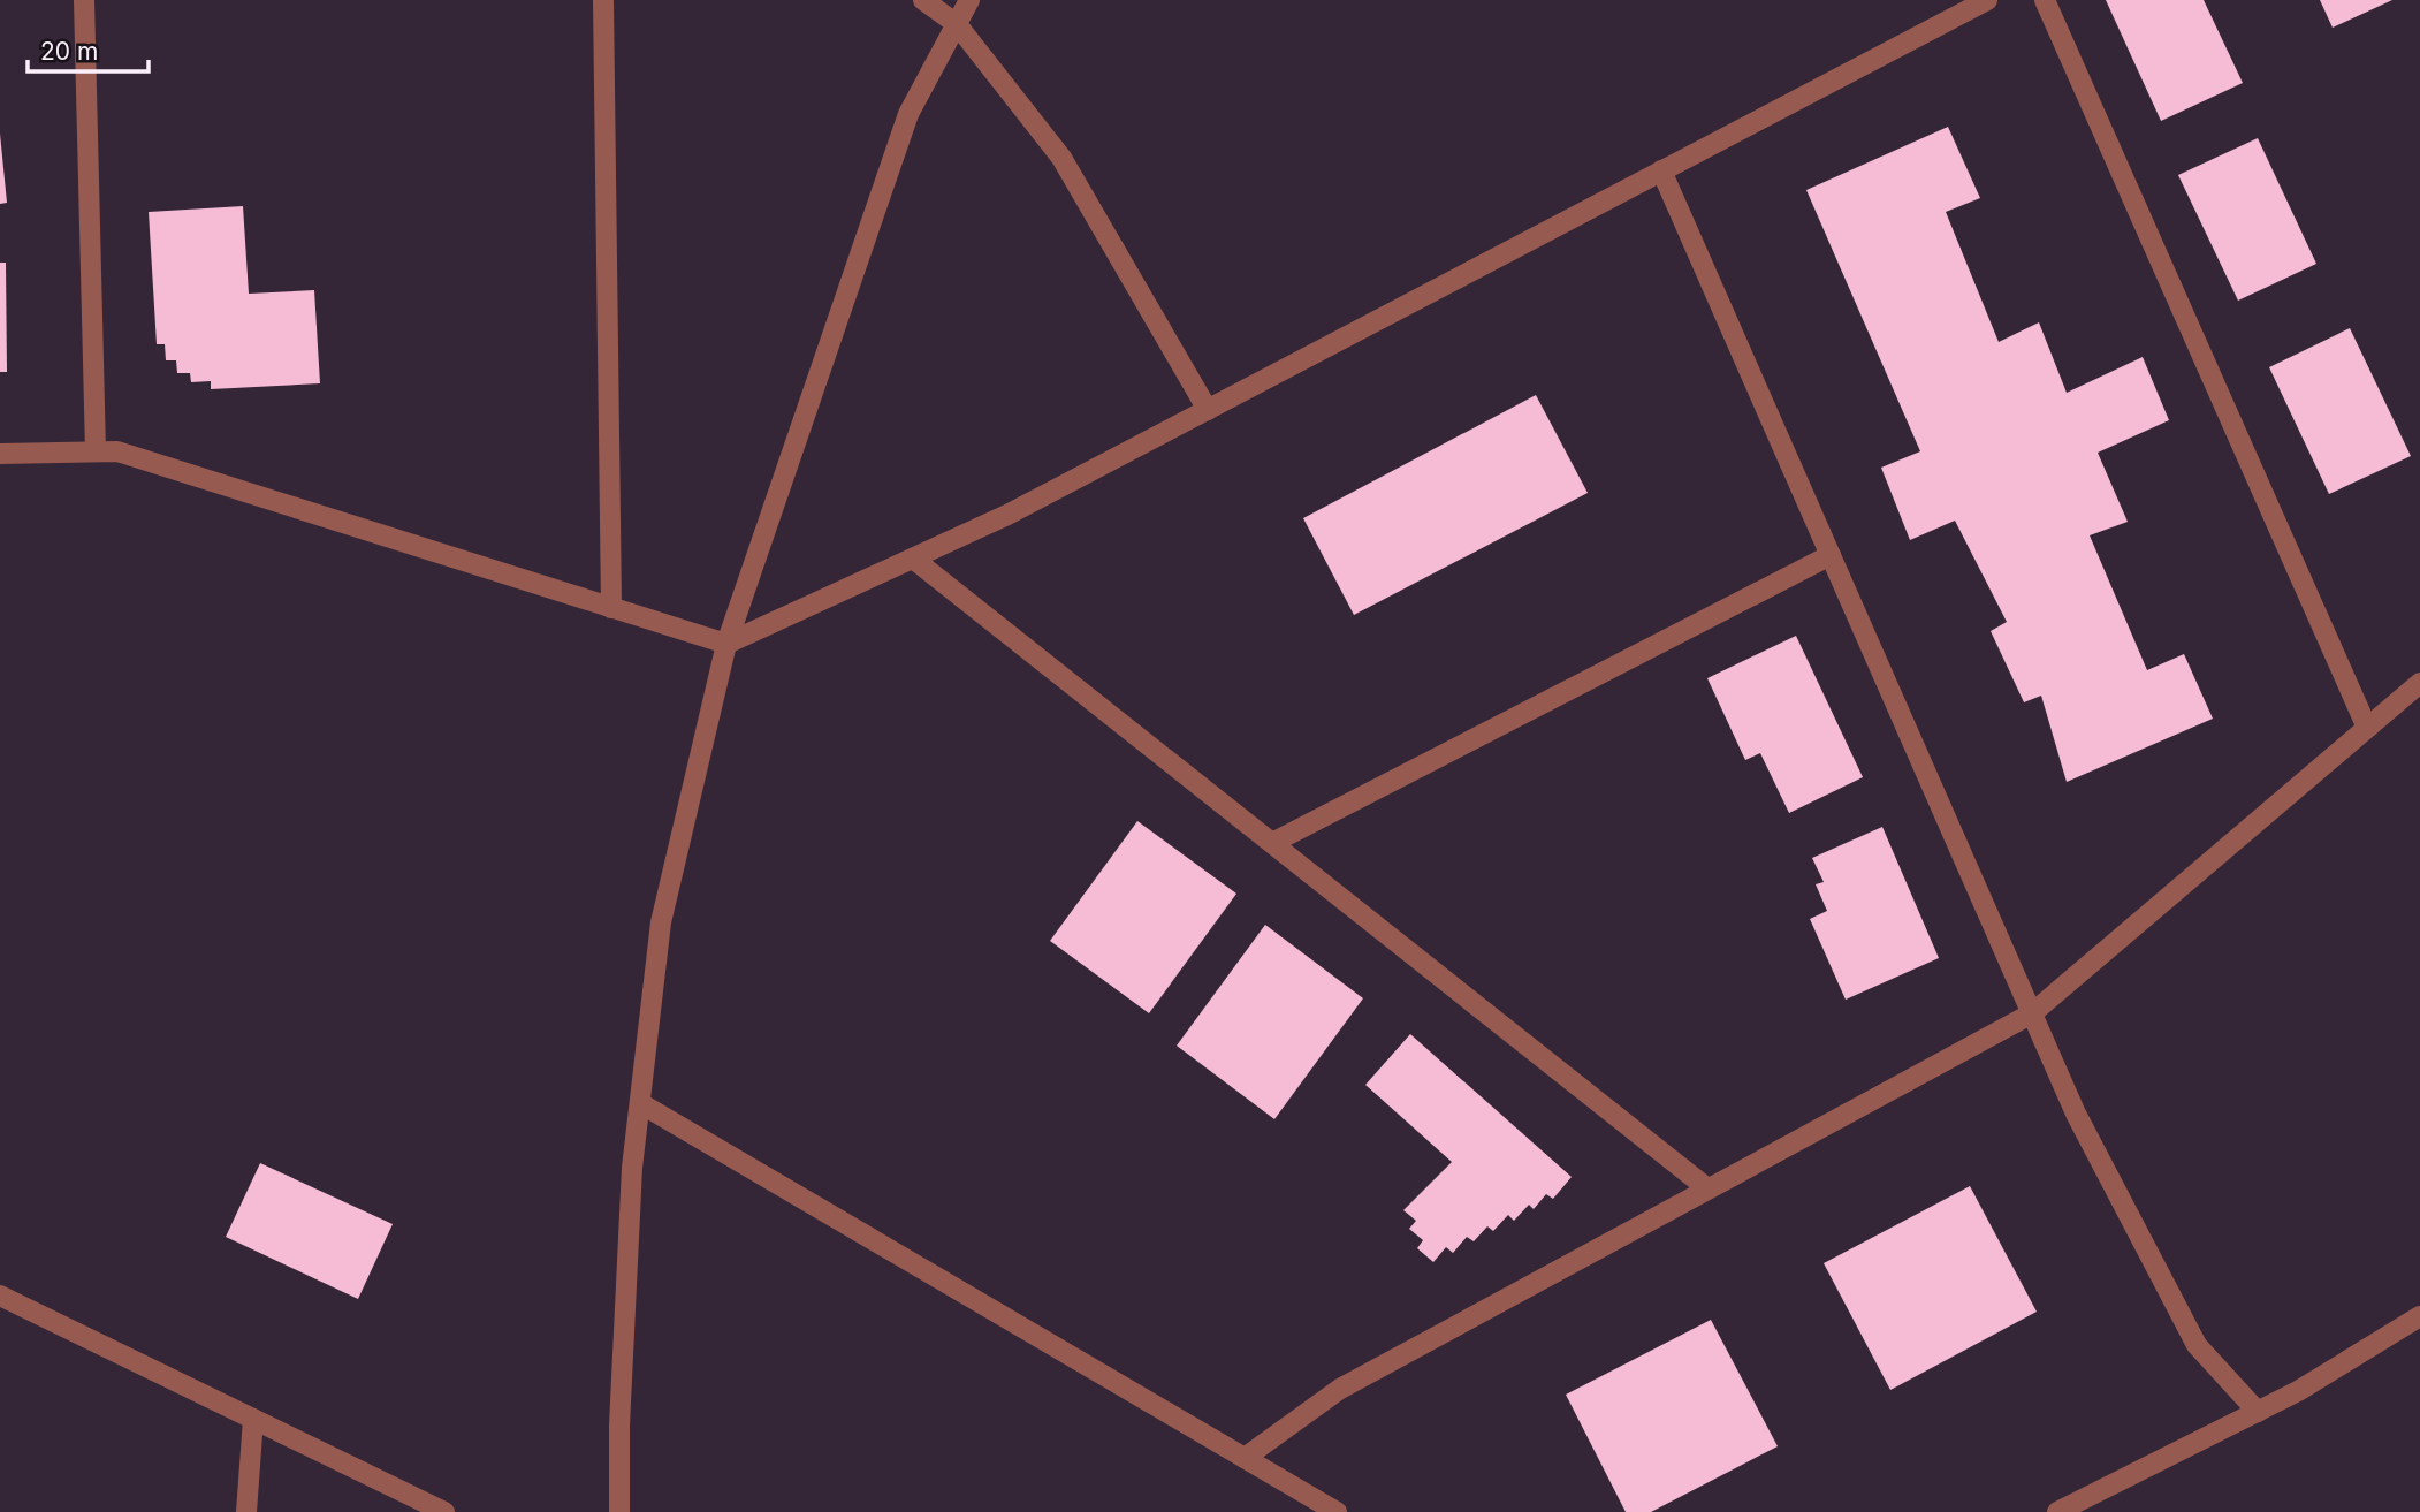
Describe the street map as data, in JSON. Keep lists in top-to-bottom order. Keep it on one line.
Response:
{"scale_bar":"20 m"}
